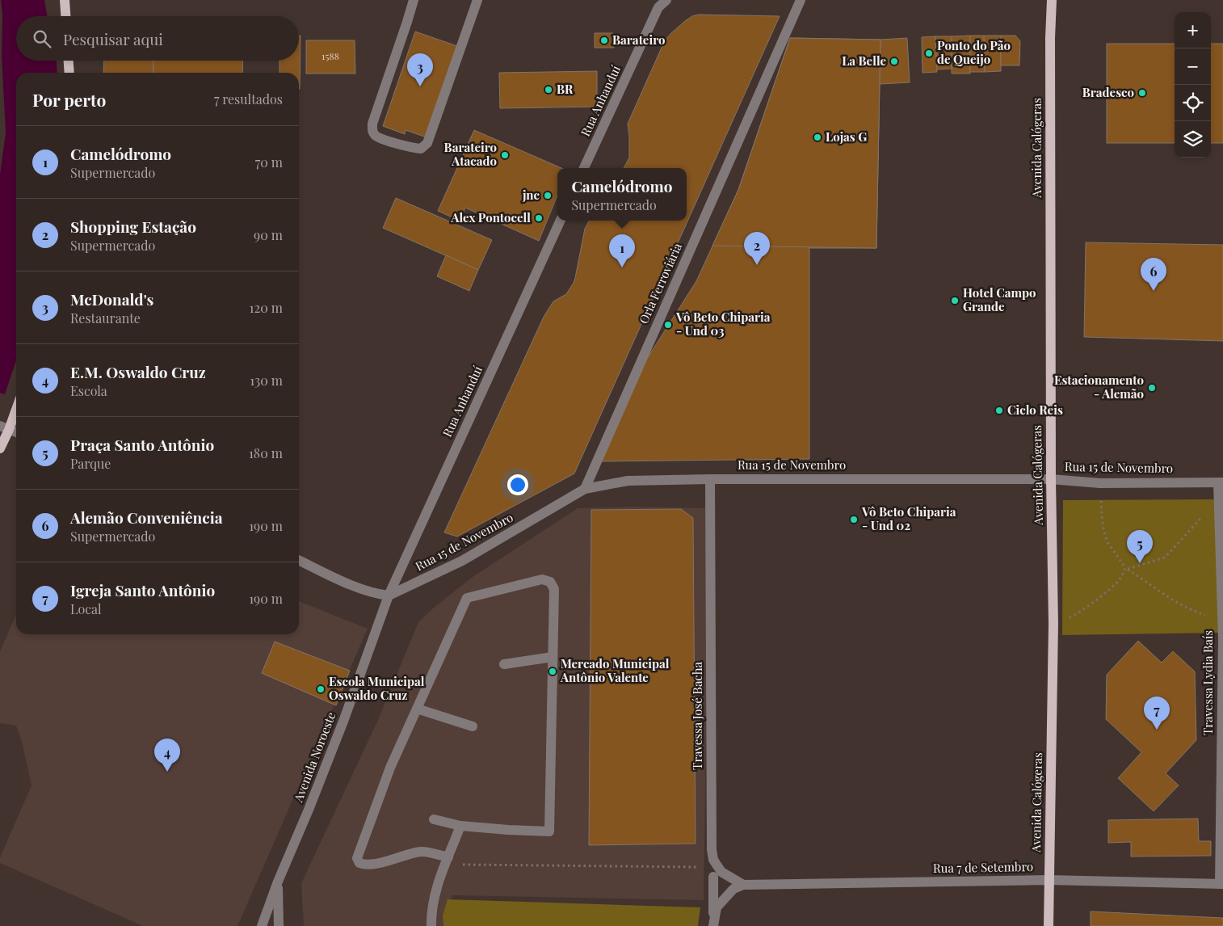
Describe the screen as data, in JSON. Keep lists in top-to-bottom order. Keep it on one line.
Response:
{"streets":{"main road":["Avenida Calógeras"],"street":["Rua Anhanduí","Orla Ferroviária","Rua 15 de Novembro","Travessa Lydia Baís","Travessa José Bacha","Avenida Noroeste","Rua 7 de Setembro"]},"crossings":[["Rua Anhanduí","Rua 15 de Novembro"],["Rua Anhanduí","Avenida Noroeste"],["Avenida Calógeras","Rua 15 de Novembro"],["Avenida Calógeras","Rua 7 de Setembro"],["Orla Ferroviária","Rua 15 de Novembro"],["Rua 15 de Novembro","Travessa Lydia Baís"],["Rua 15 de Novembro","Travessa José Bacha"],["Rua 15 de Novembro","Avenida Noroeste"],["Travessa Lydia Baís","Rua 7 de Setembro"]],"places":["Barateiro","Ponto do Pão de Queijo","La Belle","BR","Bradesco","Lojas G","Barateiro Atacado","jnc","Alex Pontocell","Hotel Campo Grande","Vô Beto Chiparia - Und 03","Estacionamento - Alemão","Ciclo Reis","Vô Beto Chiparia - Und 02","Mercado Municipal Antônio Valente","Escola Municipal Oswaldo Cruz"],"house_numbers":["1588"],"page":{"map_buttons":["+","−"],"search":"Pesquisar aqui","pins":["3","2","1","6","5","7","4"],"heading":["Por perto","7 resultados"],"list":[{"mark":"1","name":"Camelódromo","note":"Supermercado","value":"70 m"},{"mark":"2","name":"Shopping Estação","note":"Supermercado","value":"90 m"},{"mark":"3","name":"McDonald's","note":"Restaurante","value":"120 m"},{"mark":"4","name":"E.M. Oswaldo Cruz","note":"Escola","value":"130 m"},{"mark":"5","name":"Praça Santo Antônio","note":"Parque","value":"180 m"},{"mark":"6","name":"Alemão Conveniência","note":"Supermercado","value":"190 m"},{"mark":"7","name":"Igreja Santo Antônio","note":"Local","value":"190 m"}],"popup":["Camelódromo","Supermercado"]}}
